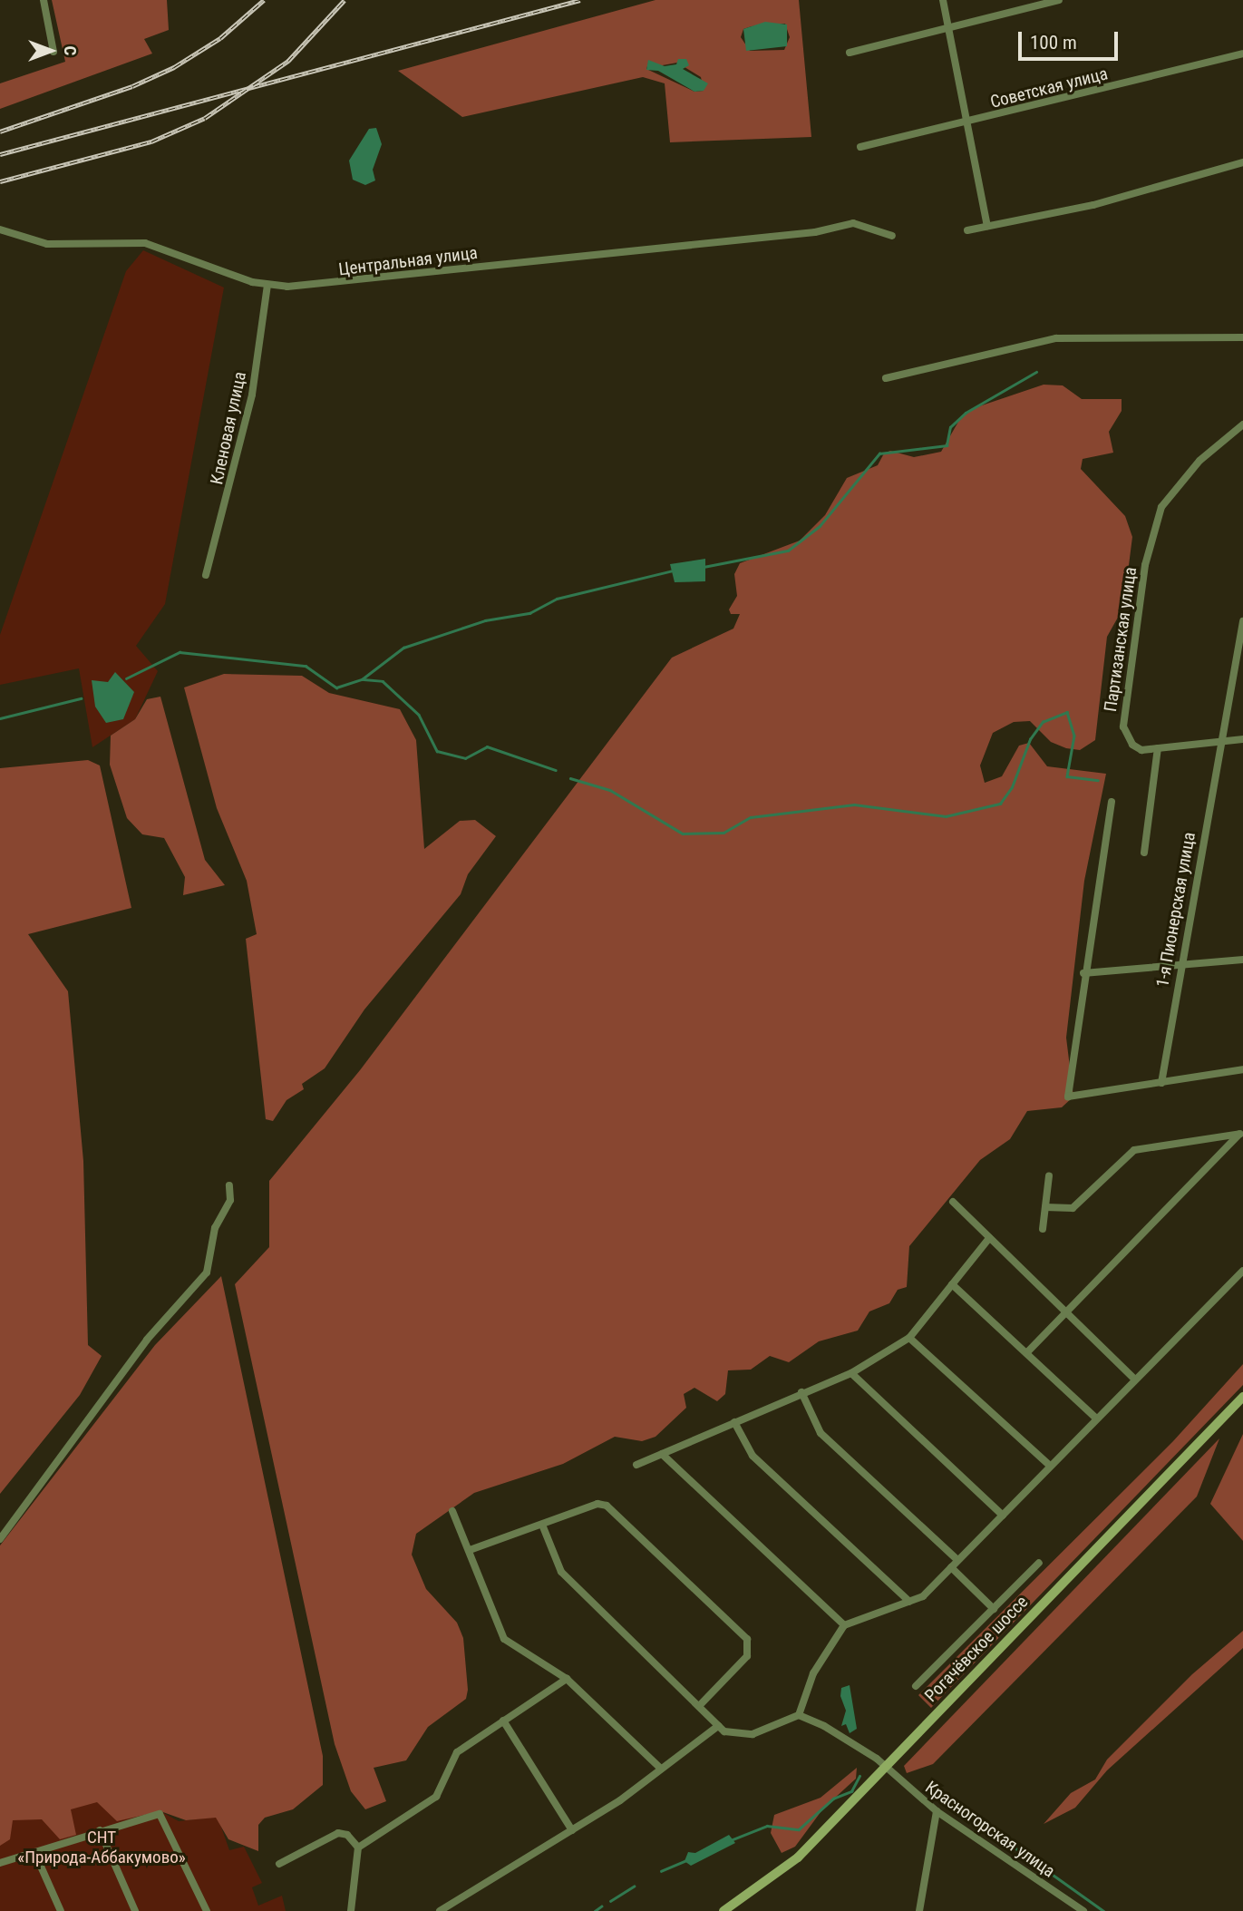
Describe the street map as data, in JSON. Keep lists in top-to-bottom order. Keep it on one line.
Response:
{"streets":{"main road":["Рогачёвское шоссе"],"street":["Советская улица","Центральная улица","Кленовая улица","Партизанская улица","1-я Пионерская улица","Красногорская улица"]},"crossings":[["Центральная улица","Кленовая улица"],["Партизанская улица","1-я Пионерская улица"],["Рогачёвское шоссе","Красногорская улица"]],"parks":["СНТ «Природа-Аббакумово»"],"scale_bar":"100 m","north":"right"}
